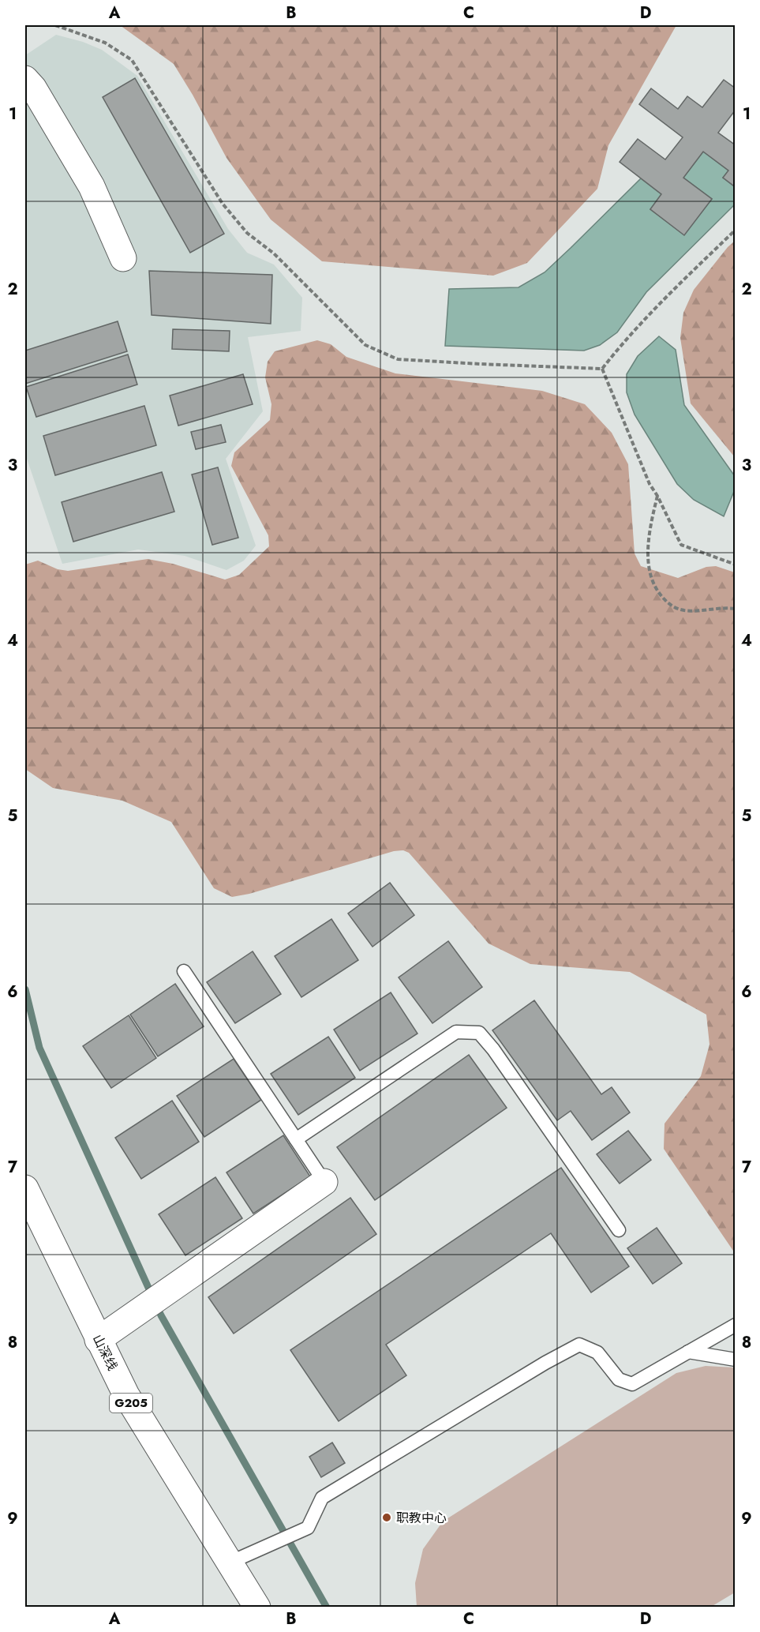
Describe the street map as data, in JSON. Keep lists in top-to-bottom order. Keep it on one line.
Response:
{"streets":{"main road":["山深线","G205"]},"places":["职教中心"],"grid":{"columns":["A","B","C","D"],"rows":["1","2","3","4","5","6","7","8","9"]}}
